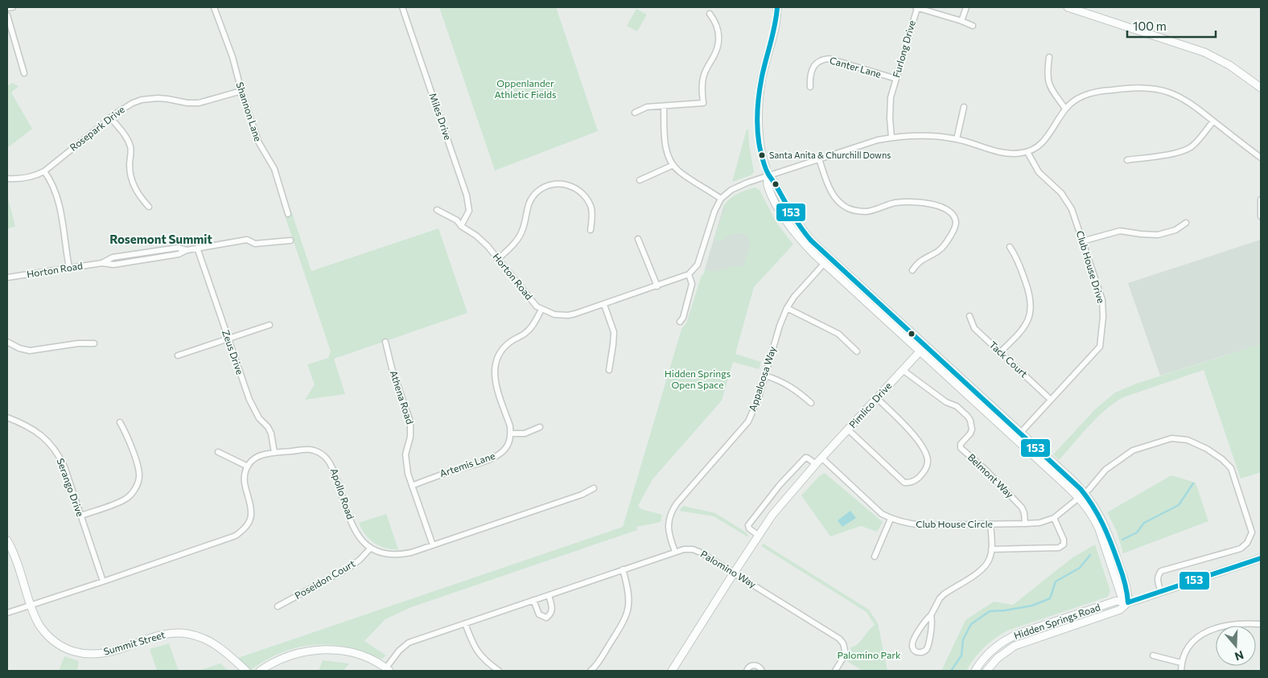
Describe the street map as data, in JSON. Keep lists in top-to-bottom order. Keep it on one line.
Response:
{"streets":{"main road":["Pimlico Drive","Hidden Springs Road","Summit Street"],"street":["Furlong Drive","Canter Lane","Shannon Lane","Miles Drive","Rosepark Drive","Club House Drive","Horton Road","Zeus Drive","Tack Court","Appaloosa Way","Athena Road","Artemis Lane","Belmont Way","Serango Drive","Apollo Road","Club House Circle","Palomino Way","Poseidon Court"]},"crossings":[["Furlong Drive","Canter Lane"],["Shannon Lane","Rosepark Drive"],["Miles Drive","Horton Road"],["Club House Drive","Tack Court"],["Horton Road","Zeus Drive"],["Zeus Drive","Apollo Road"],["Appaloosa Way","Palomino Way"],["Athena Road","Artemis Lane"],["Pimlico Drive","Belmont Way"],["Pimlico Drive","Club House Circle"],["Pimlico Drive","Palomino Way"],["Belmont Way","Club House Circle"],["Apollo Road","Poseidon Court"],["Club House Circle","Hidden Springs Road"]],"districts":["Rosemont Summit"],"parks":["Oppenlander Athletic Fields","Hidden Springs Open Space","Palomino Park"],"places":["Santa Anita & Churchill Downs"],"lines":["transit line 153"],"scale_bar":"100 m","north":"bottom"}
